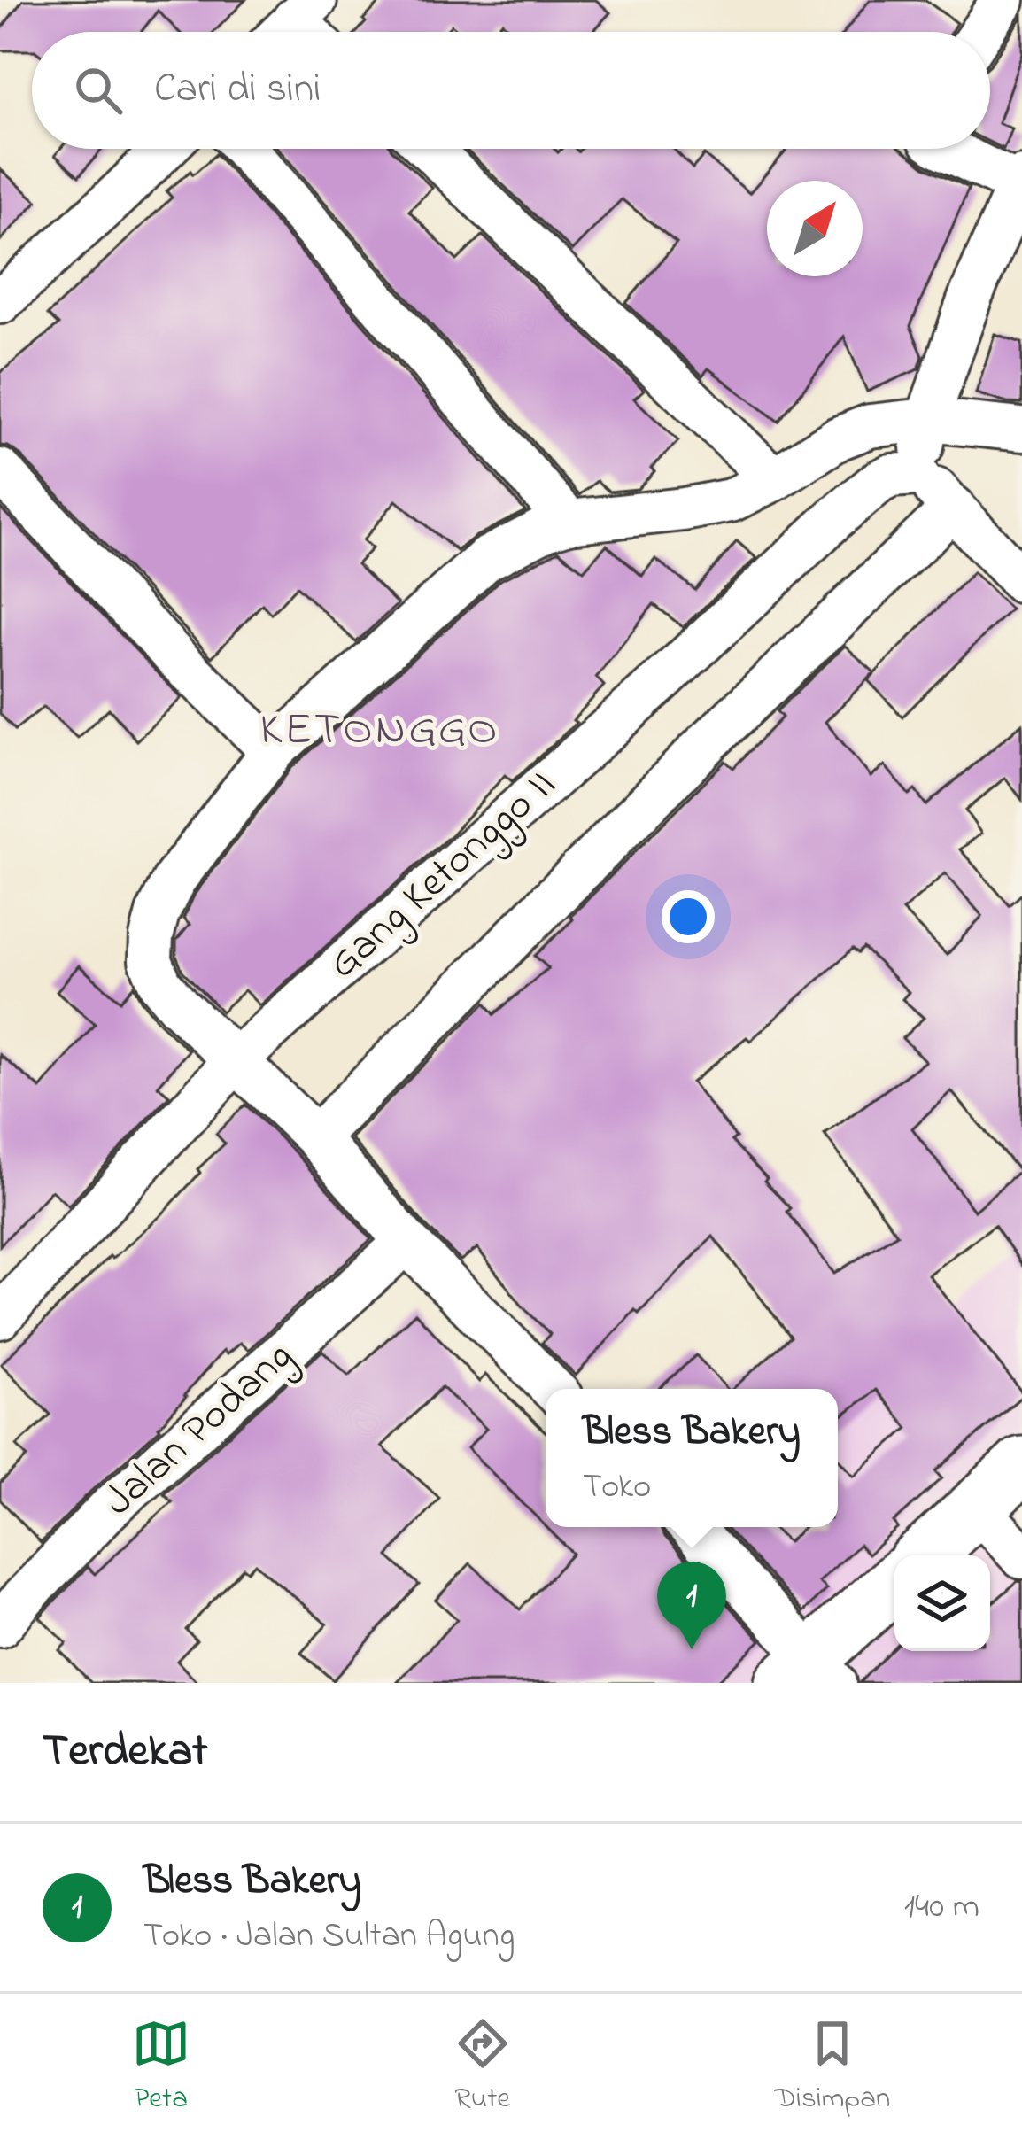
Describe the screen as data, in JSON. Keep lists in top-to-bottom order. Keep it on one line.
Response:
{"streets":{"street":["Gang Ketonggo II","Jalan Podang"]},"districts":["KETONGGO"],"north":"top right","page":{"search":"Cari di sini","popup":["Bless Bakery","Toko"],"pins":"1","heading":"Terdekat","list":[{"mark":"1","name":"Bless Bakery","note":"Toko · Jalan Sultan Agung","value":"140 m"}],"nav":["Peta","Rute","Disimpan"]}}
